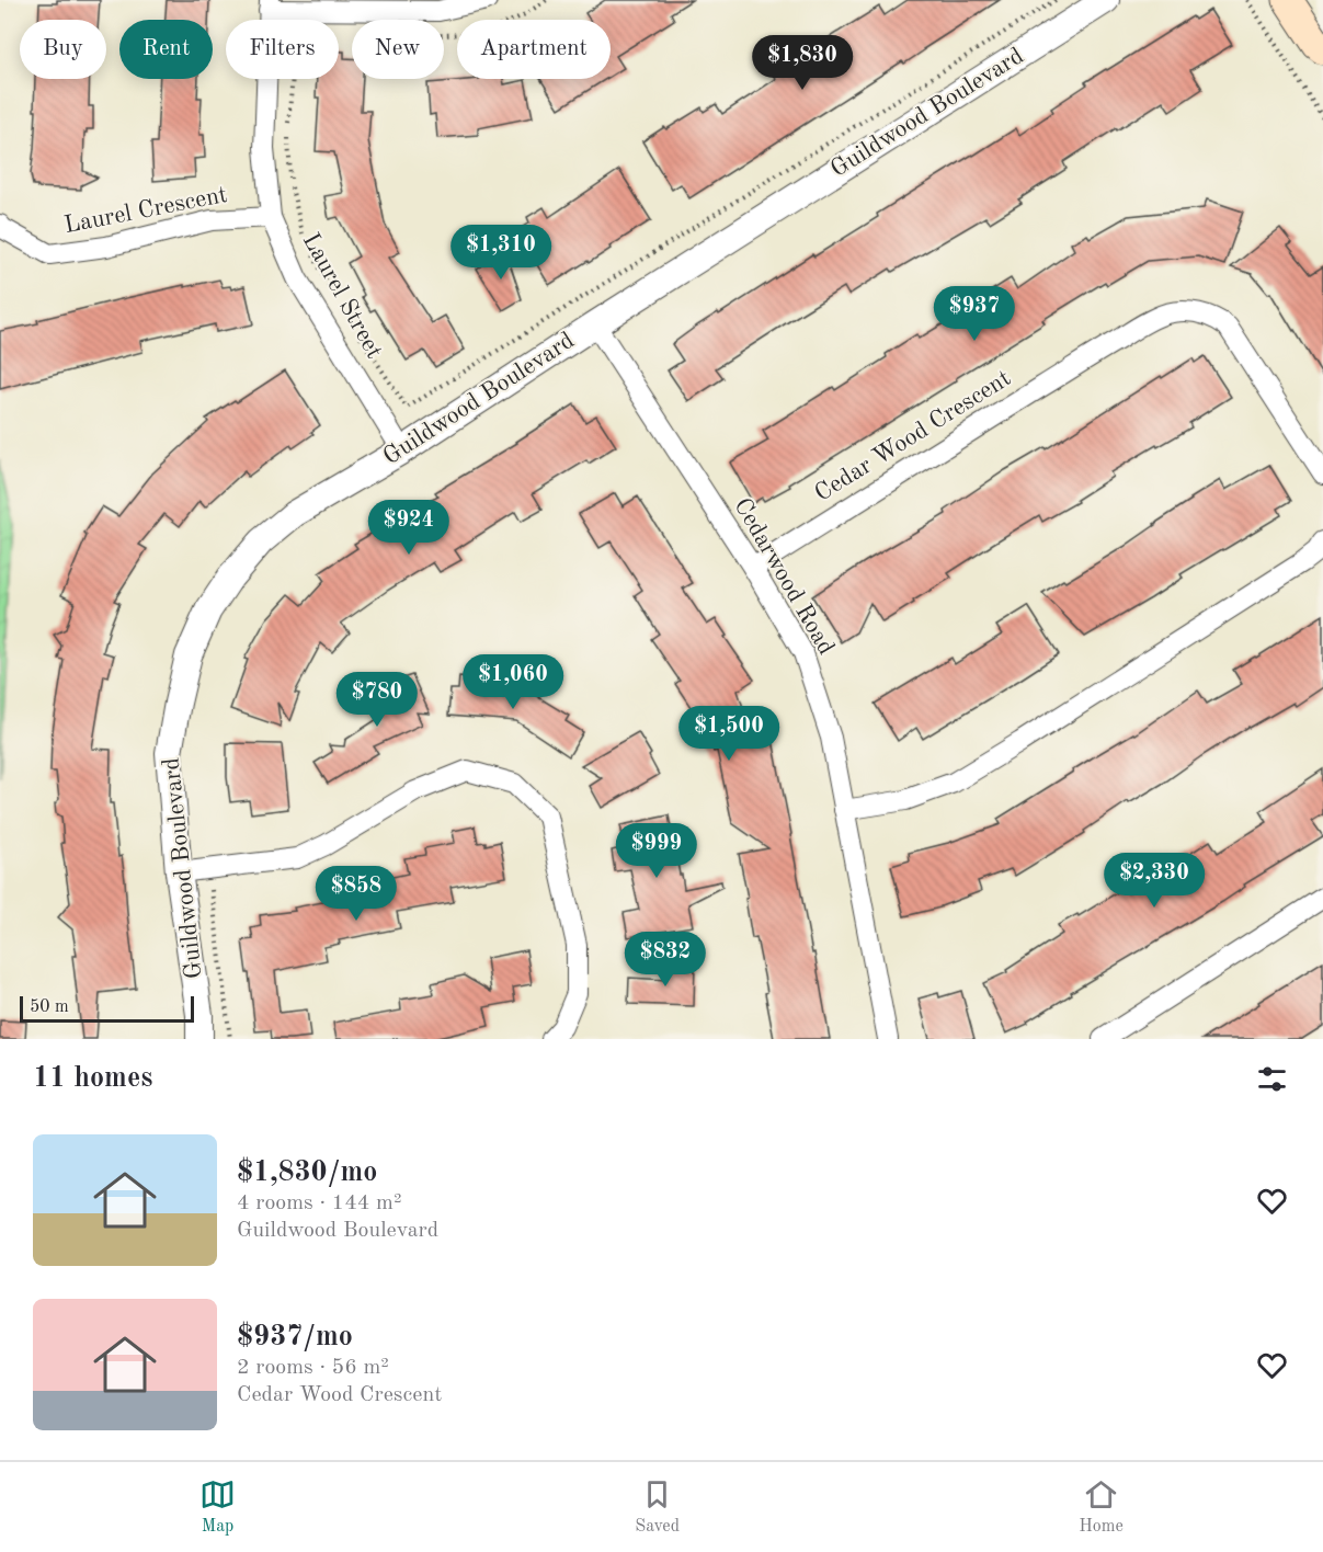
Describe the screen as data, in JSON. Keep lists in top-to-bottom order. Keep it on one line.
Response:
{"streets":{"street":["Guildwood Boulevard","Laurel Crescent","Laurel Street","Cedar Wood Crescent","Cedarwood Road"]},"crossings":[["Guildwood Boulevard","Laurel Street"],["Guildwood Boulevard","Cedarwood Road"],["Laurel Crescent","Laurel Street"],["Cedar Wood Crescent","Cedarwood Road"]],"scale_bar":"50 m","page":{"chip":["Buy","Rent","Filters","New","Apartment"],"price":["$1,830","$1,310","$937","$924","$1,060","$780","$1,500","$999","$2,330","$858","$832"],"scale":"50 m","heading":"11 homes","list":[{"name":"$1,830/mo","note":"4 rooms · 144 m² · Guildwood Boulevard"},{"name":"$937/mo","note":"2 rooms · 56 m² · Cedar Wood Crescent"}],"tabs":["Map","Saved","Home"]}}
